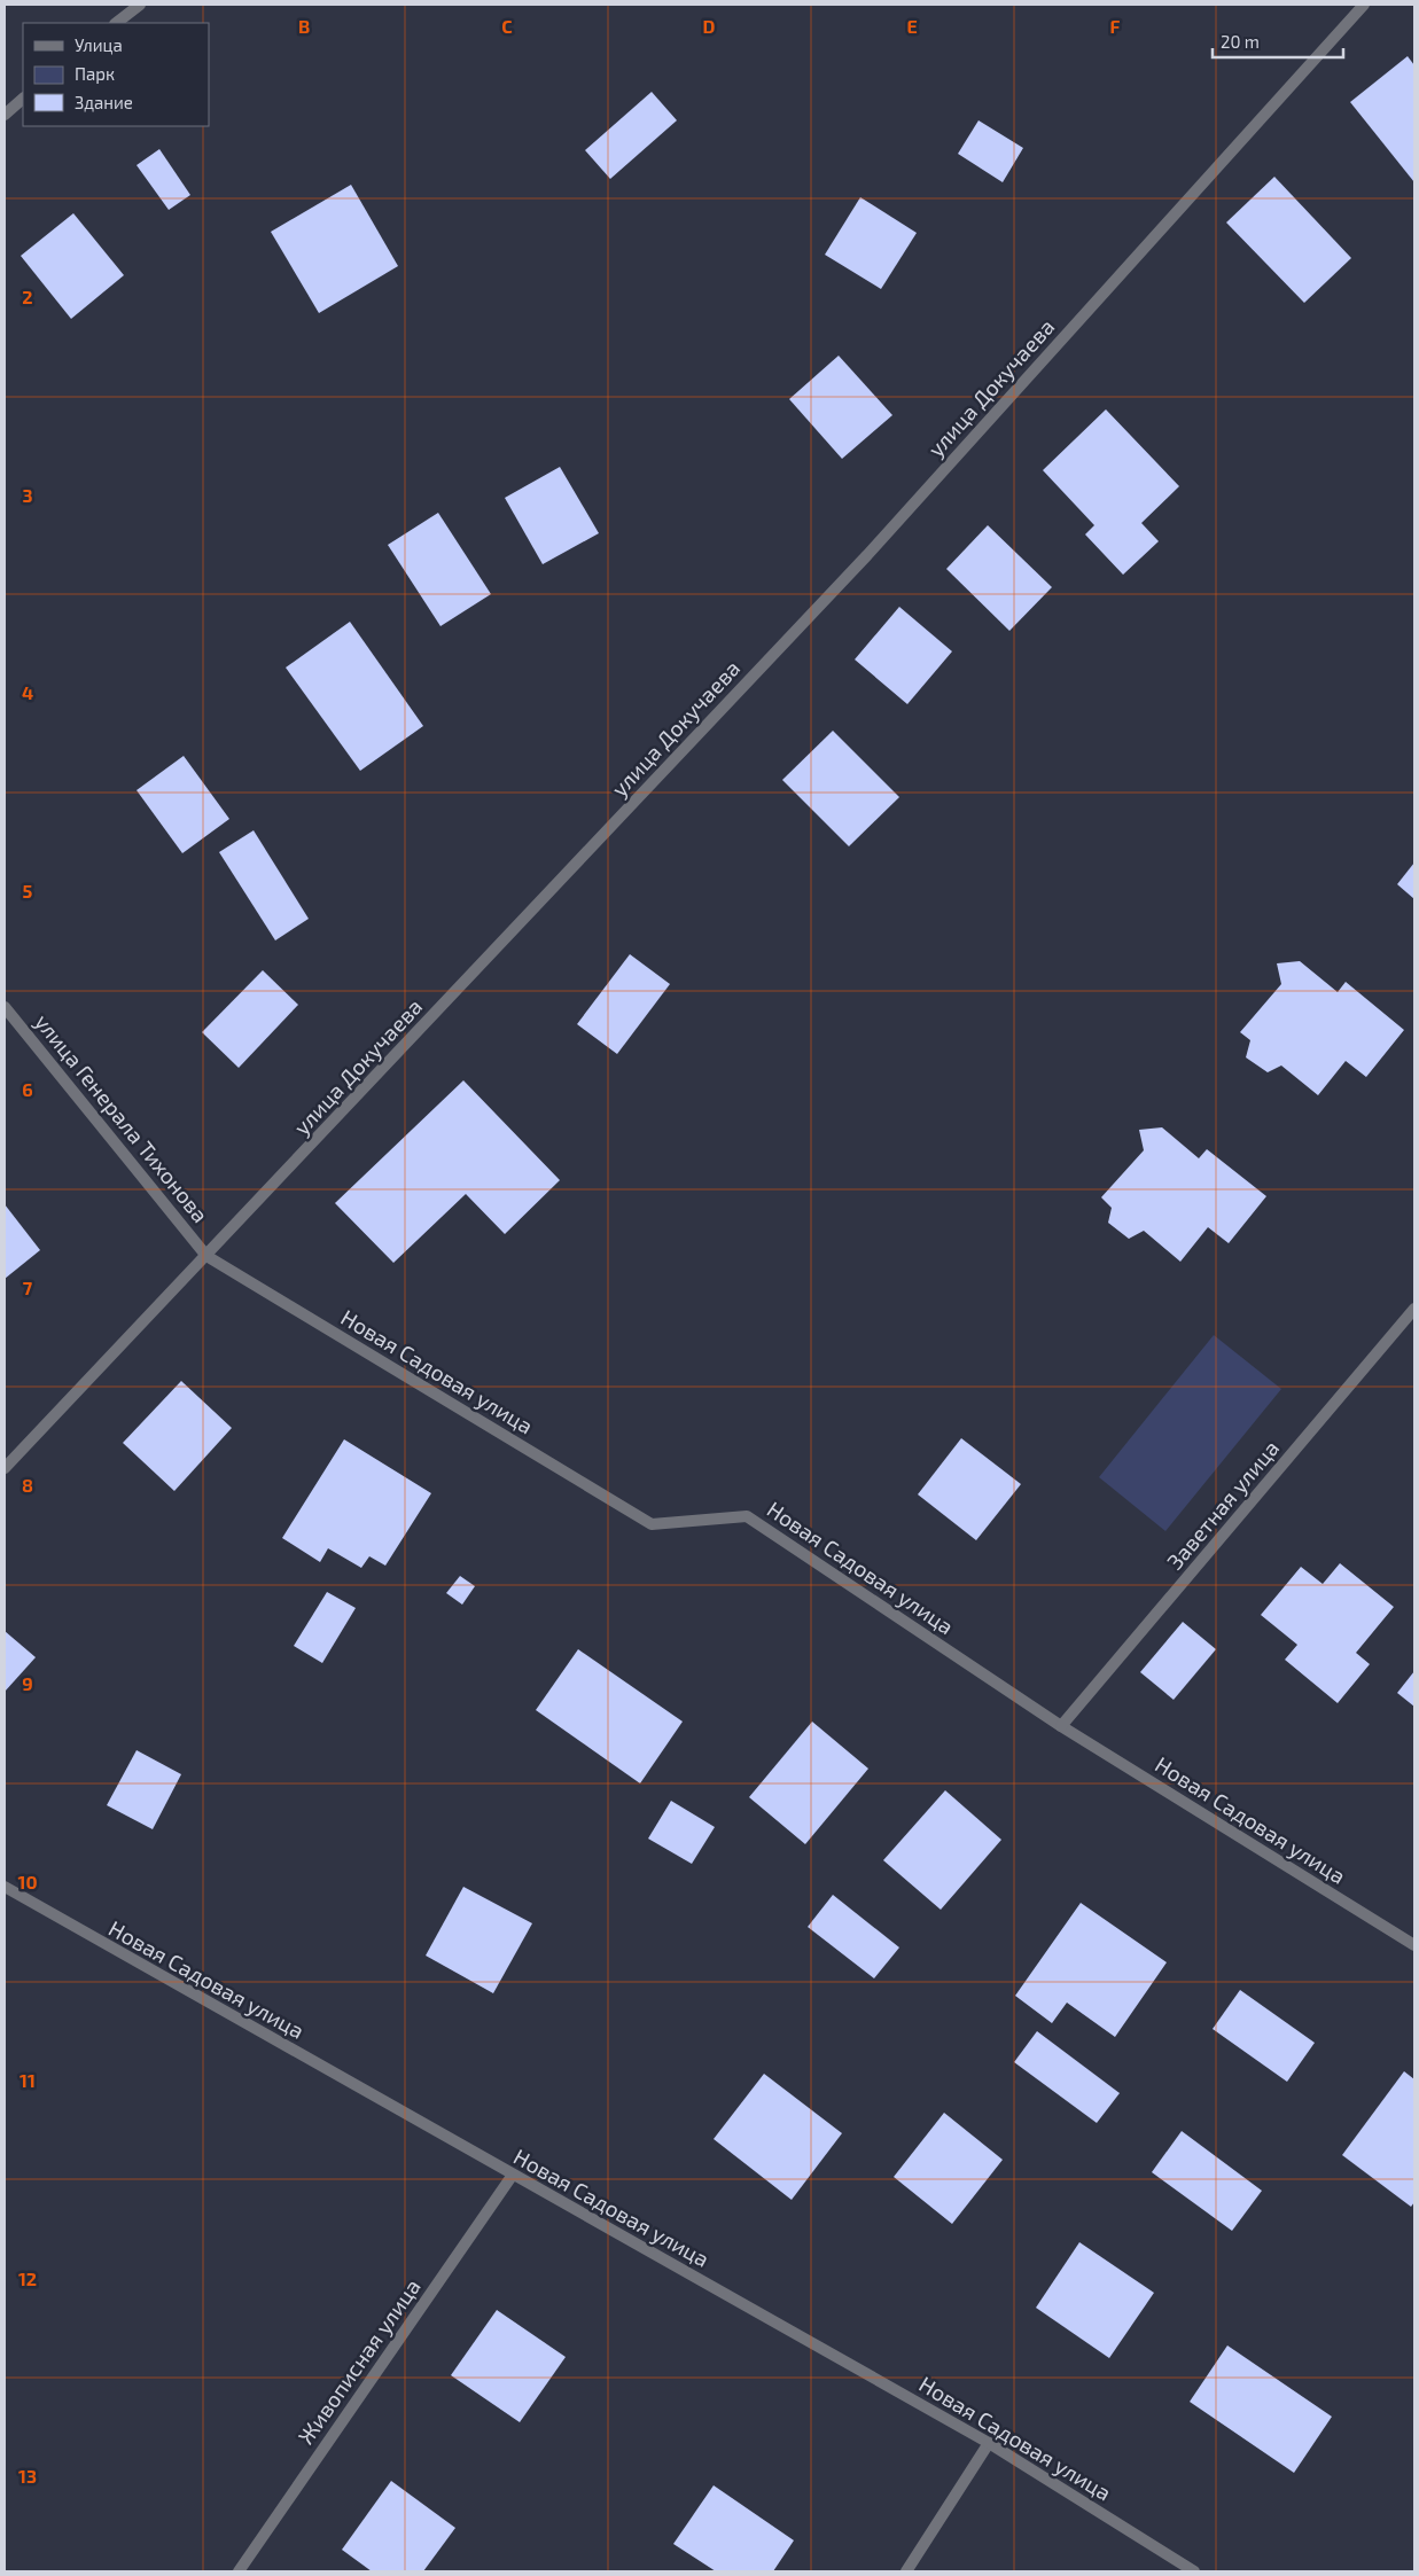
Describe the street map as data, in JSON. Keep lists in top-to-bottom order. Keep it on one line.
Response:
{"streets":{"street":["улица Докучаева","улица Генерала Тихонова","Новая Садовая улица","Заветная улица","Живописная улица"]},"crossings":[["улица Докучаева","улица Генерала Тихонова"],["улица Докучаева","Новая Садовая улица"],["улица Генерала Тихонова","Новая Садовая улица"],["Новая Садовая улица","Заветная улица"],["Новая Садовая улица","Живописная улица"]],"legend":["Улица","Парк","Здание"],"scale_bar":"20 m","grid":{"columns":["B","C","D","E","F"],"rows":["2","3","4","5","6","7","8","9","10","11","12","13"]}}
